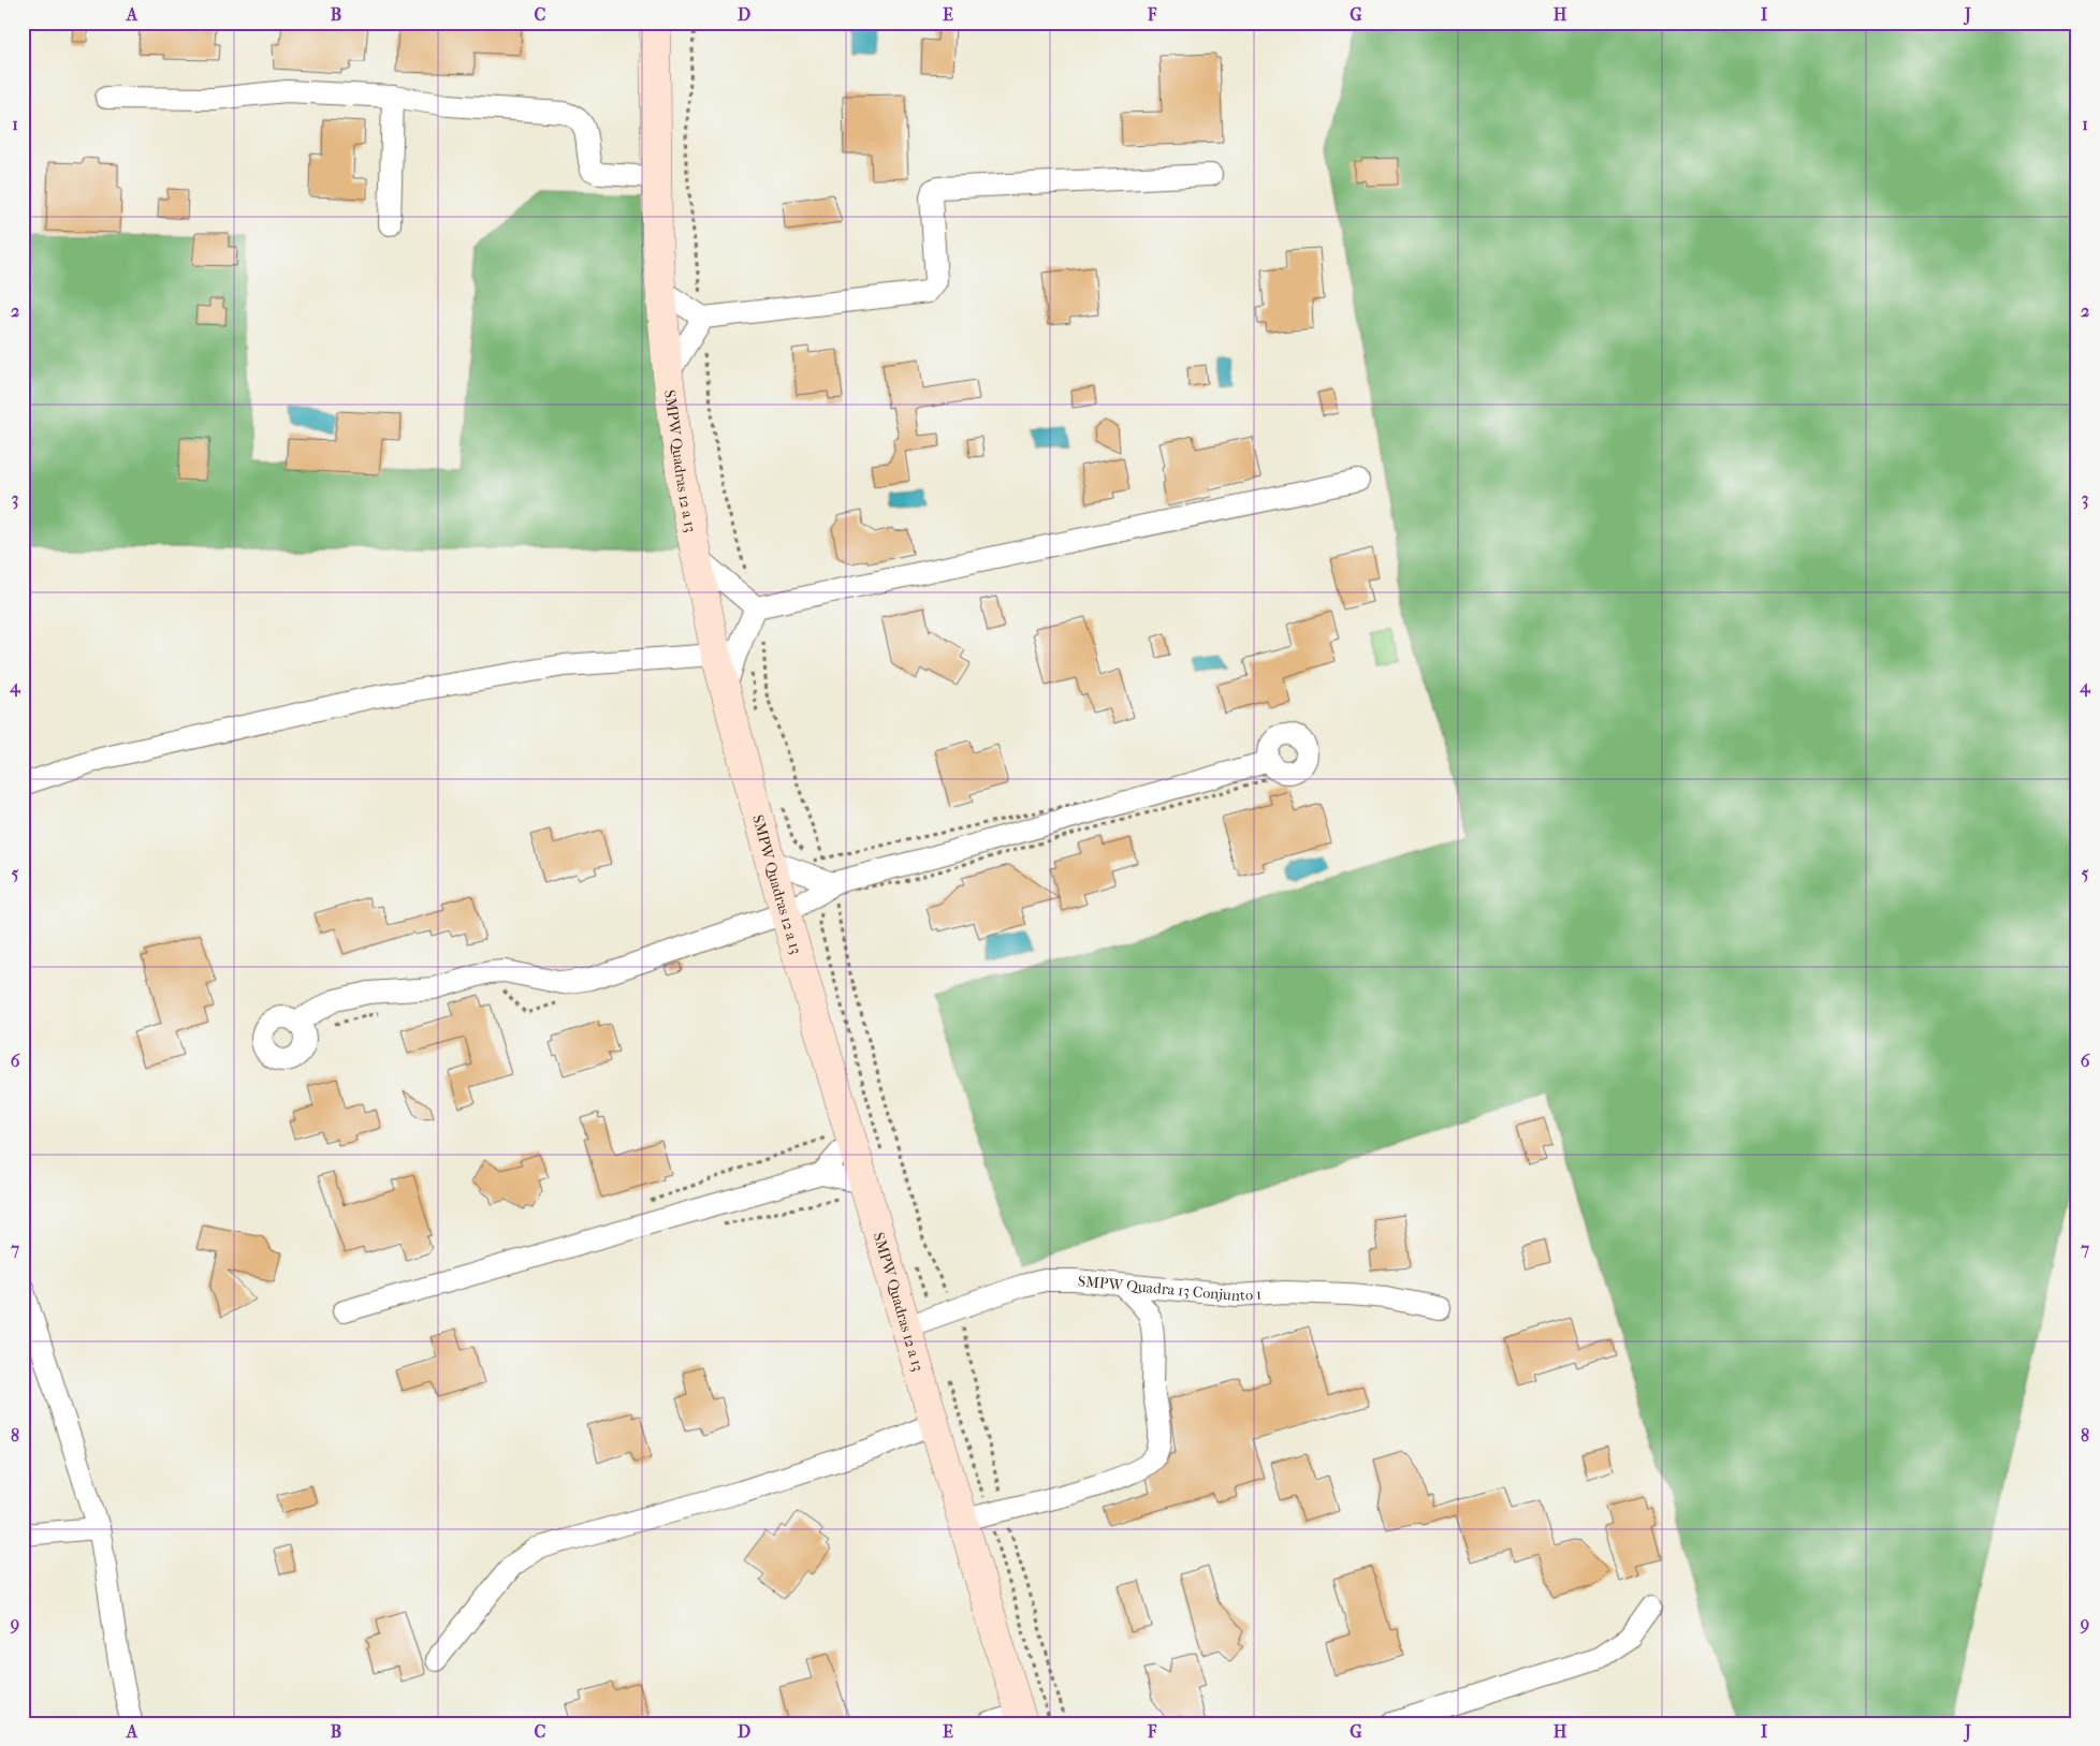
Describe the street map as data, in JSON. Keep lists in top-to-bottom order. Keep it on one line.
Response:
{"streets":{"street":["SMPW Quadras 12 a 13","SMPW Quadra 13 Conjunto 1"]},"crossings":[["SMPW Quadras 12 a 13","SMPW Quadra 13 Conjunto 1"]],"grid":{"columns":["A","B","C","D","E","F","G","H","I","J"],"rows":["1","2","3","4","5","6","7","8","9"]}}
